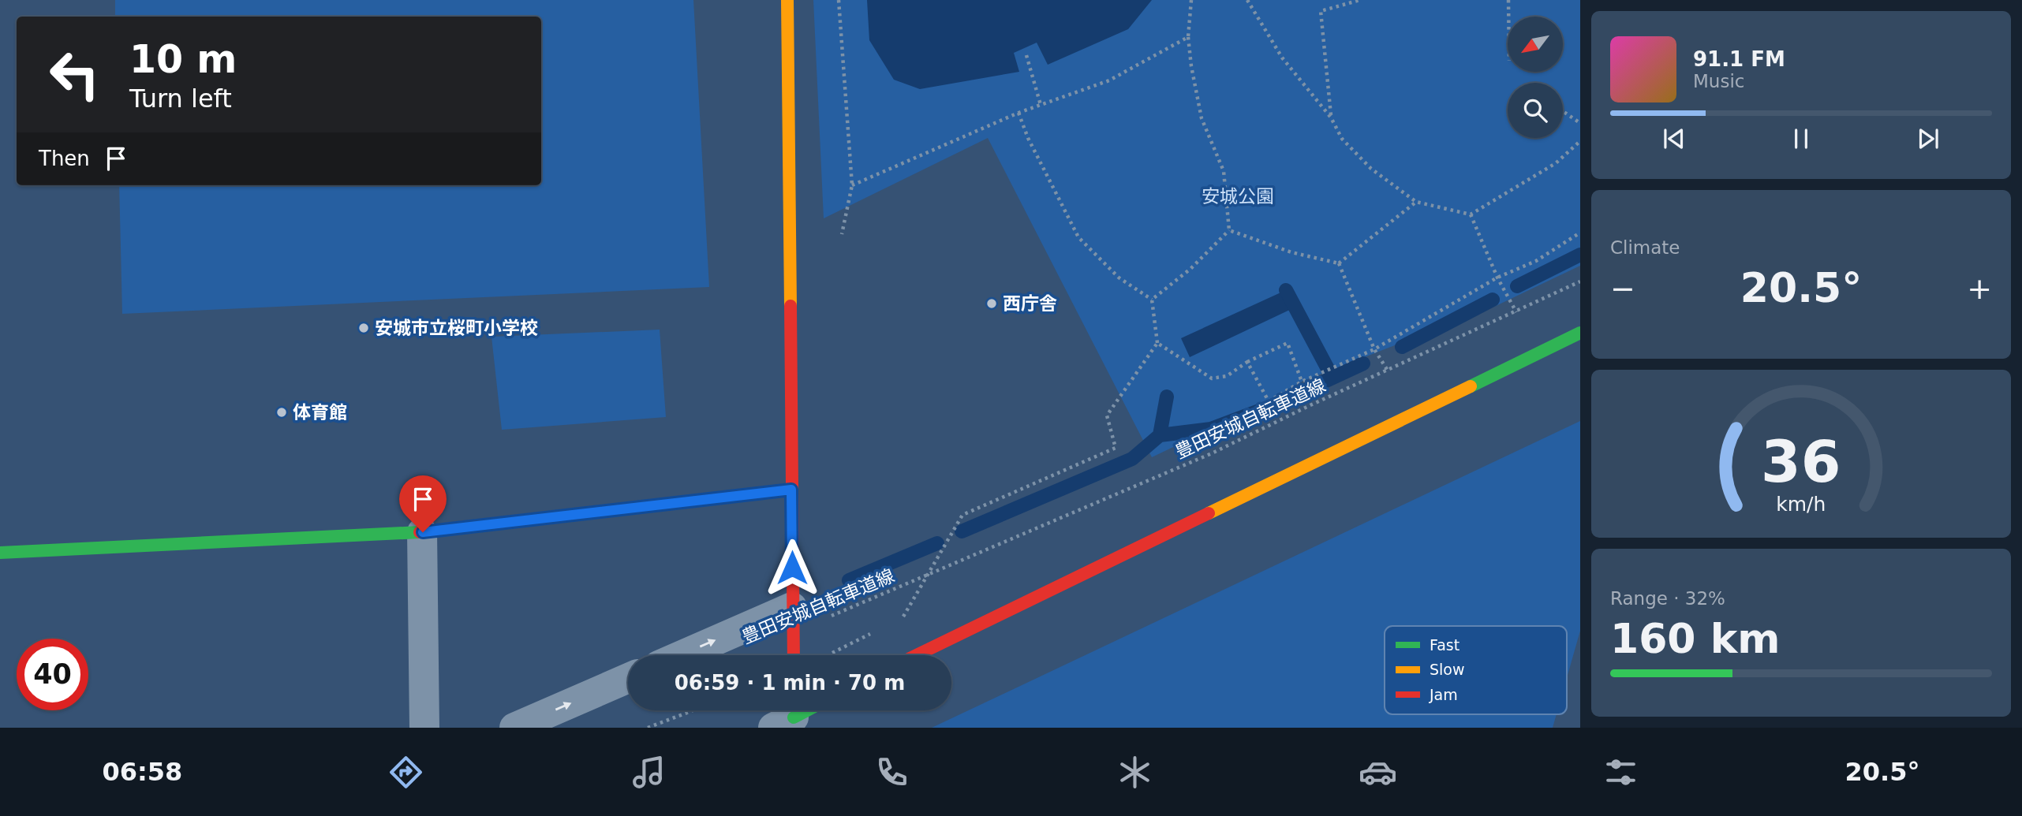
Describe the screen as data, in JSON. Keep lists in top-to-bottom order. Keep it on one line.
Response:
{"streets":{"path":["豊田安城自転車道線"]},"parks":["安城公園"],"places":["西庁舎","安城市立桜町小学校","体育館"],"legend":["Fast","Slow","Jam"],"north":"bottom left","page":{"turn":["10 m","Turn left"],"song":["91.1 FM","Music"],"then":"Then","tile":["Climate",["Range · 32%","160 km"]],"heat":["−","20.5°","+"],"limit":"40","trip":"06:59 · 1 min · 70 m","tabs":["06:58","20.5°"],"gauge":["36","km/h"]}}
